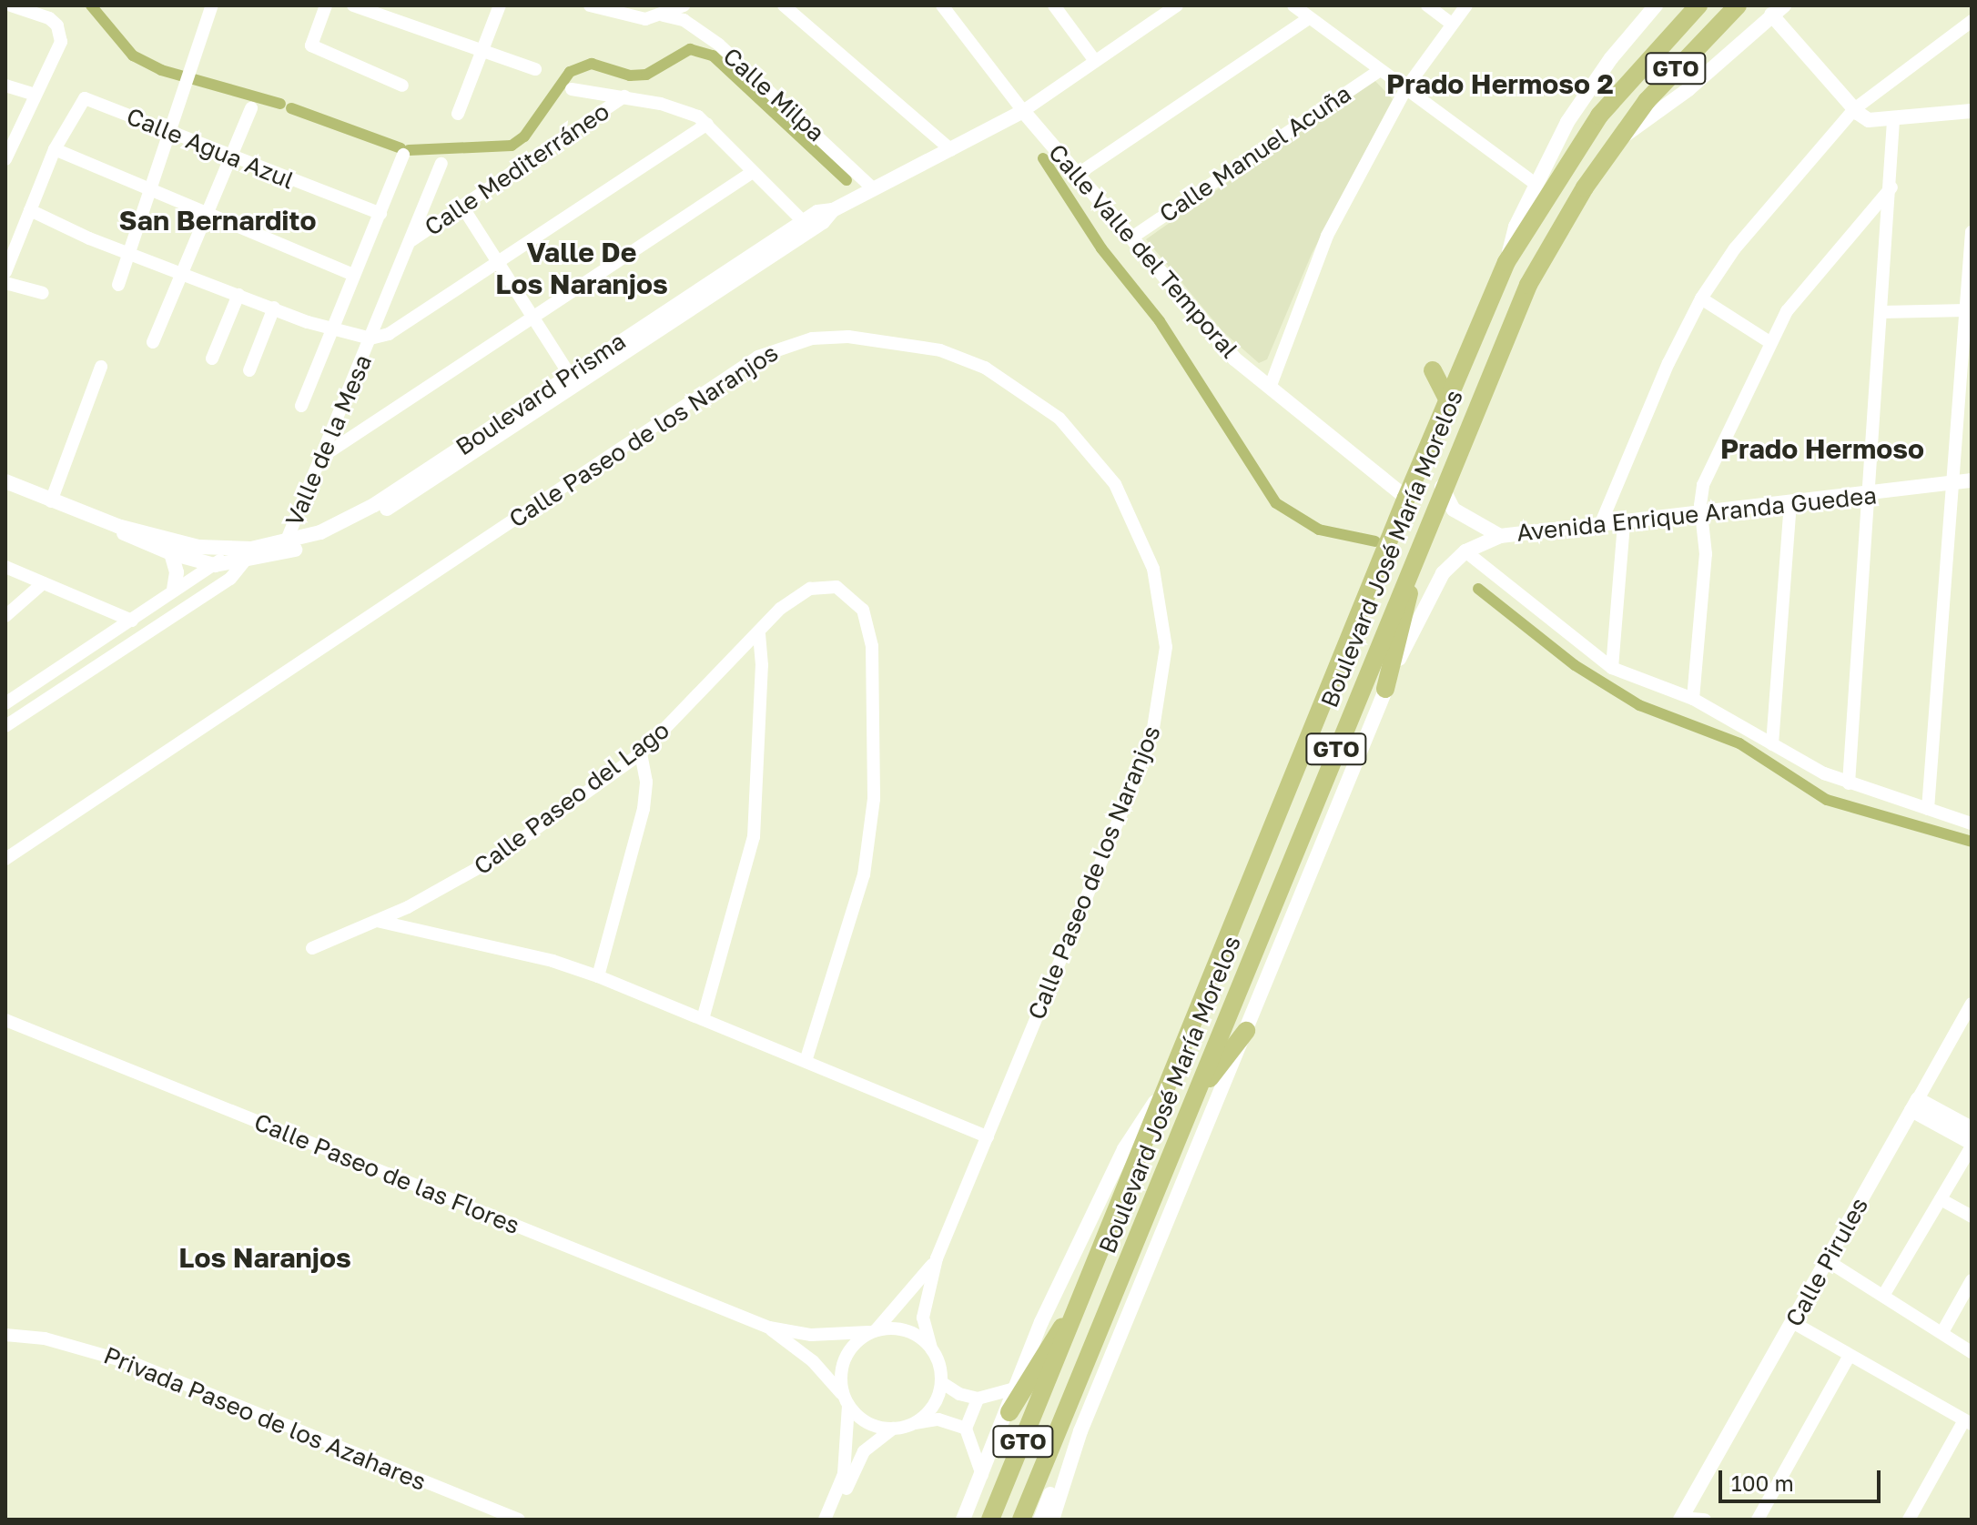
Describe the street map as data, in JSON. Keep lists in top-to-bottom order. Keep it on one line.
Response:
{"streets":{"main road":["GTO","Boulevard José María Morelos"],"street":["Calle Milpa","Calle Agua Azul","Calle Manuel Acuña","Calle Mediterráneo","Calle Valle del Temporal","Boulevard Prisma","Calle Paseo de los Naranjos","Valle de la Mesa","Avenida Enrique Aranda Guedea","Calle Paseo del Lago","Calle Paseo de las Flores","Calle Pirules","Privada Paseo de los Azahares"]},"crossings":[["GTO","Boulevard José María Morelos"],["Calle Milpa","Boulevard Prisma"],["Calle Manuel Acuña","Calle Valle del Temporal"],["Calle Mediterráneo","Valle de la Mesa"],["Calle Valle del Temporal","Boulevard Prisma"],["Calle Valle del Temporal","Boulevard José María Morelos"],["Boulevard Prisma","Valle de la Mesa"],["Calle Paseo de los Naranjos","Calle Paseo de las Flores"],["Avenida Enrique Aranda Guedea","Boulevard José María Morelos"]],"districts":["Prado Hermoso 2","San Bernardito","Valle De Los Naranjos","Prado Hermoso","Los Naranjos"],"scale_bar":"100 m"}
